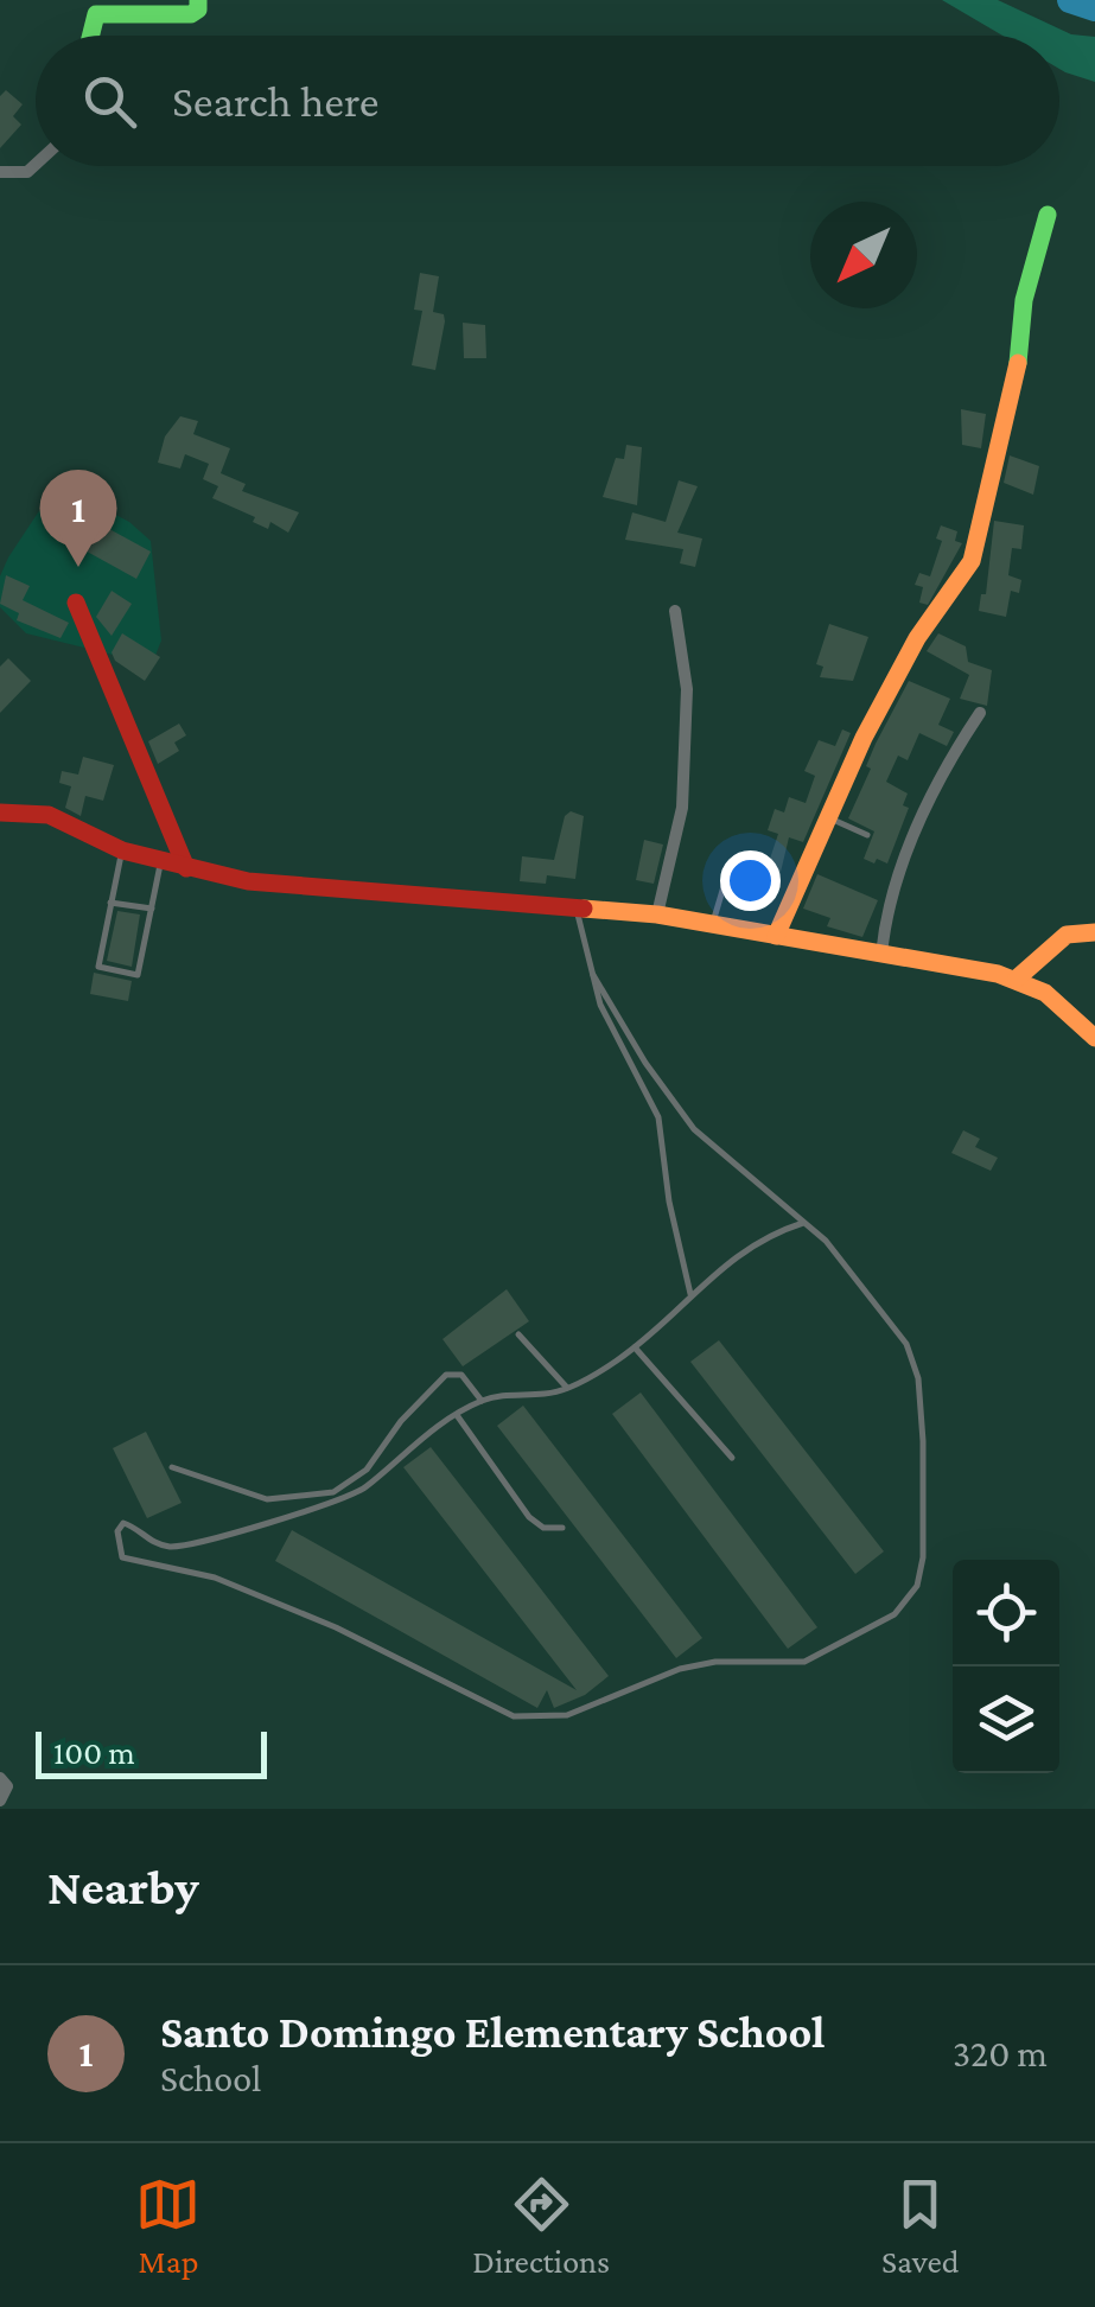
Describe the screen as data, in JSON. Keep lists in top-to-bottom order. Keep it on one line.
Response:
{"scale_bar":"100 m","north":"bottom left","page":{"search":"Search here","pins":"1","scale":"100 m","heading":"Nearby","list":[{"mark":"1","name":"Santo Domingo Elementary School","note":"School","value":"320 m"}],"nav":["Map","Directions","Saved"]}}
